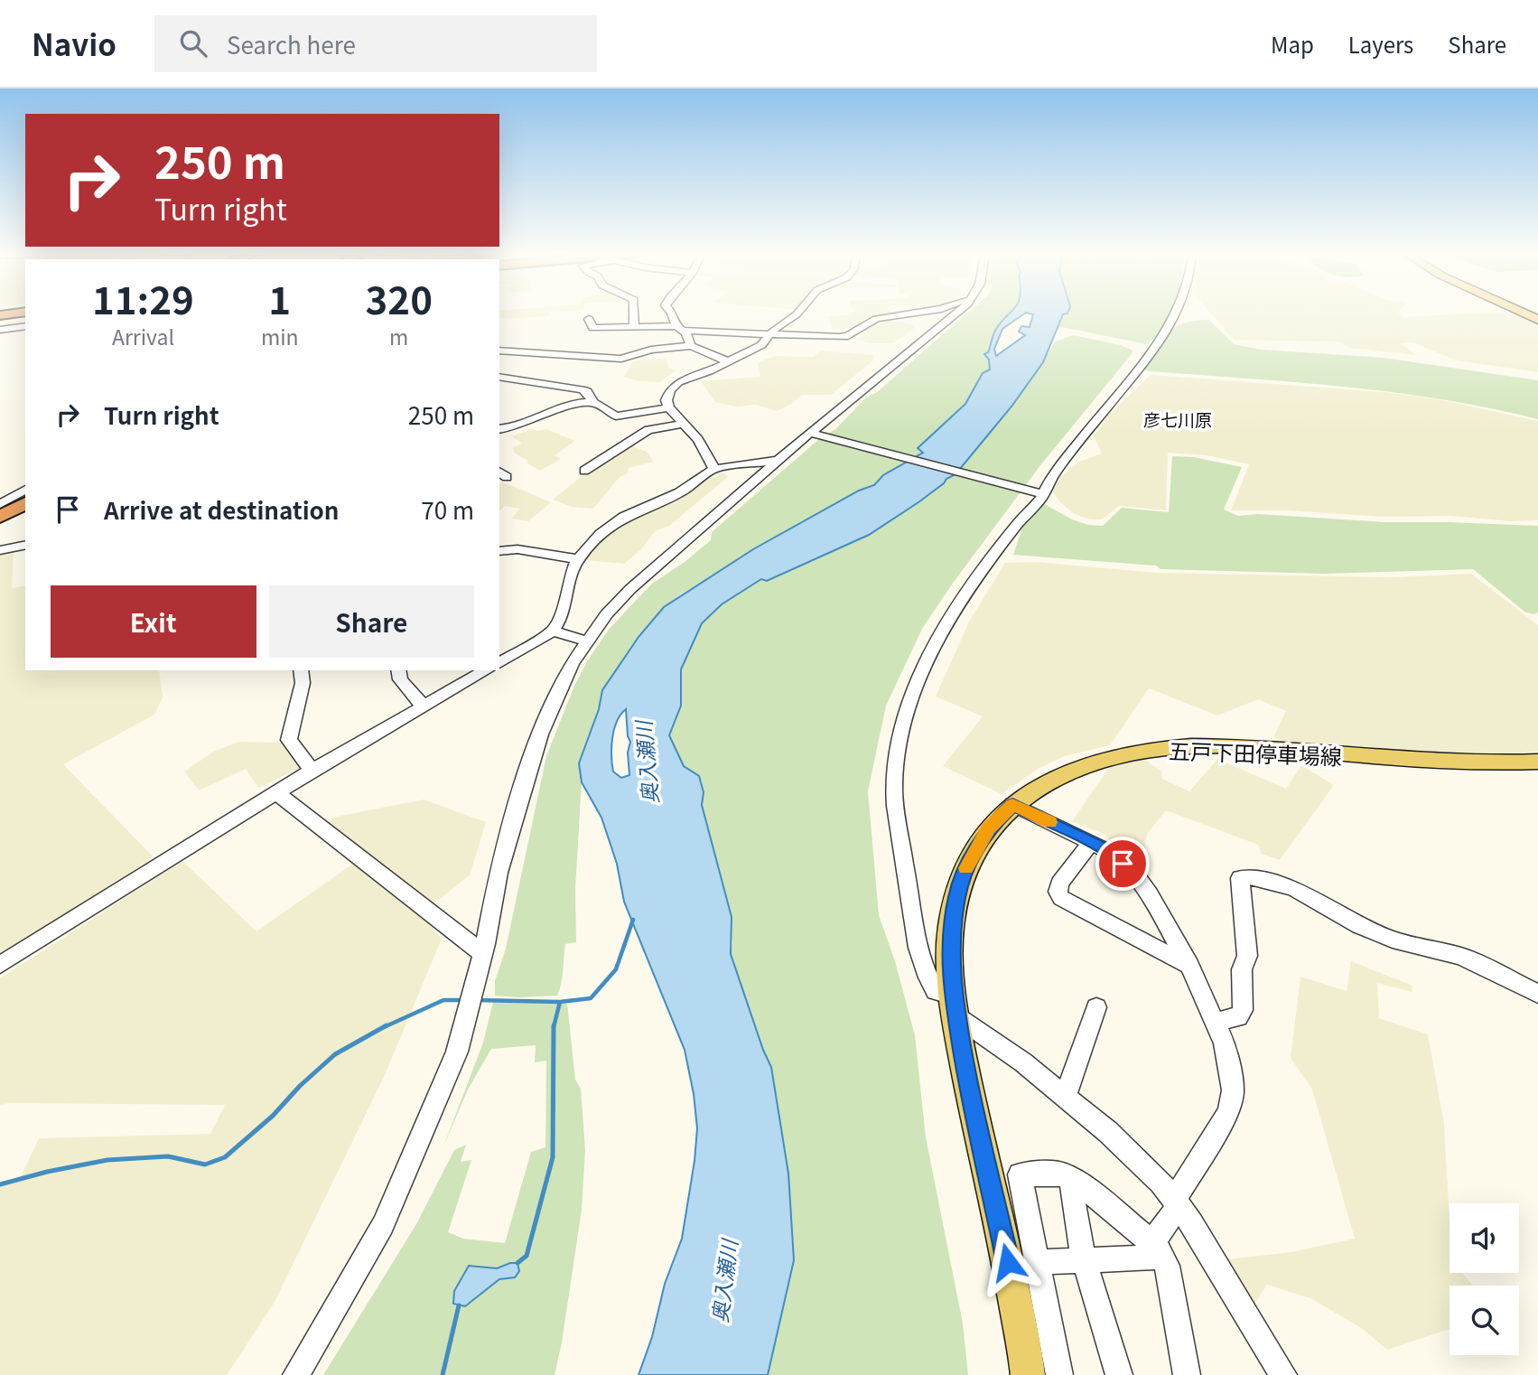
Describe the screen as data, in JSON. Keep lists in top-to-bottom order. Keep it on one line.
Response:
{"streets":{"main road":["五戸下田停車場線"]},"districts":["彦七川原"],"water":["奥入瀬川"],"page":{"header":"Navio","search":"Search here","nav":["Map","Layers","Share"],"turn":["250 m","Turn right"],"eta":["11:29","Arrival","1","min","320","m"],"list":[{"name":"Turn right","value":"250 m"},{"name":"Arrive at destination","value":"70 m"}],"buttons":["Exit","Share"]}}
